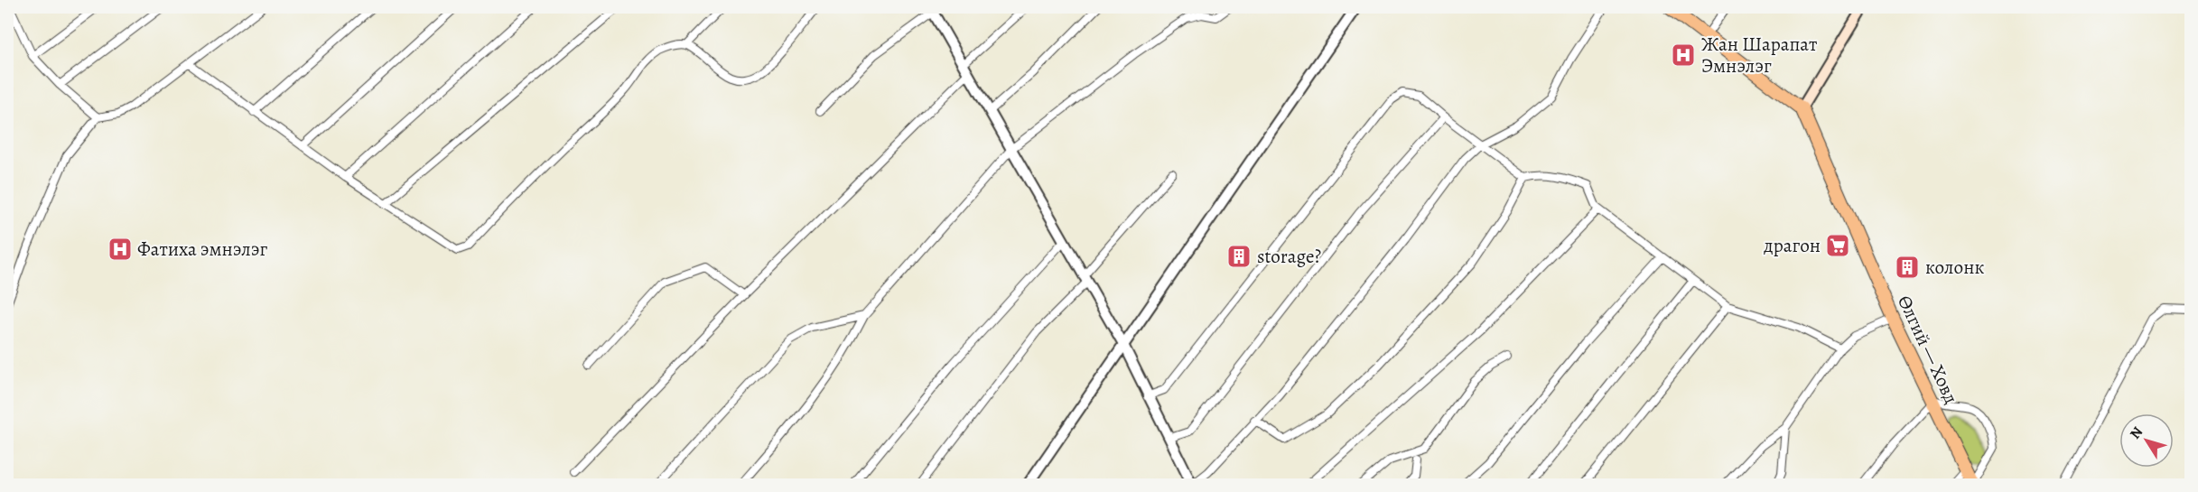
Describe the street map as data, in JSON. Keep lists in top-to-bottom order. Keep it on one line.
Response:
{"streets":{"highway":["Өлгий — Ховд"]},"places":{"hospital":["Жан Шарапат Эмнэлэг","Фатиха эмнэлэг"],"supermarket":["драгон"],"building":["storage?","колонк"]},"north":"top left"}
